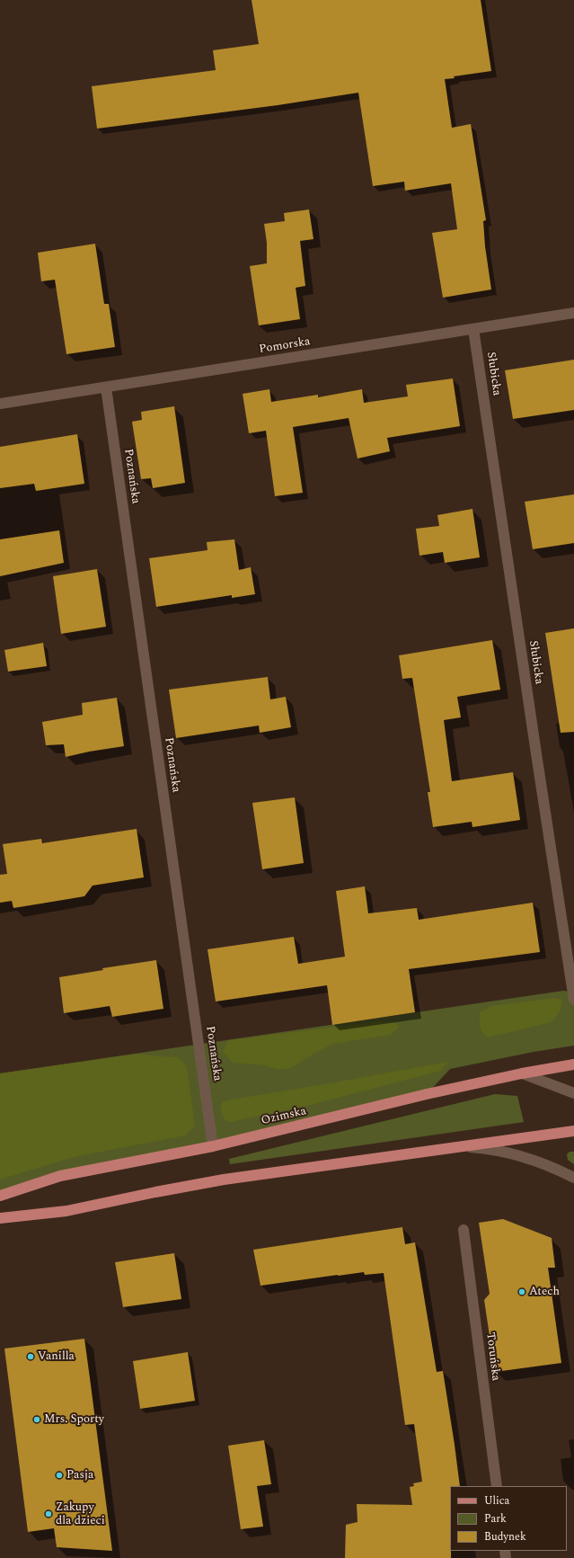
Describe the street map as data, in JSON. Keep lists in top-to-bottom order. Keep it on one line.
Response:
{"streets":{"main road":["Ozimska"],"street":["Pomorska","Słubicka","Poznańska","Toruńska"]},"crossings":[["Pomorska","Słubicka"],["Pomorska","Poznańska"],["Poznańska","Ozimska"]],"places":["Atech","Vanilla","Mrs. Sporty","Pasja","Zakupy dla dzieci"],"legend":["Ulica","Park","Budynek"]}
